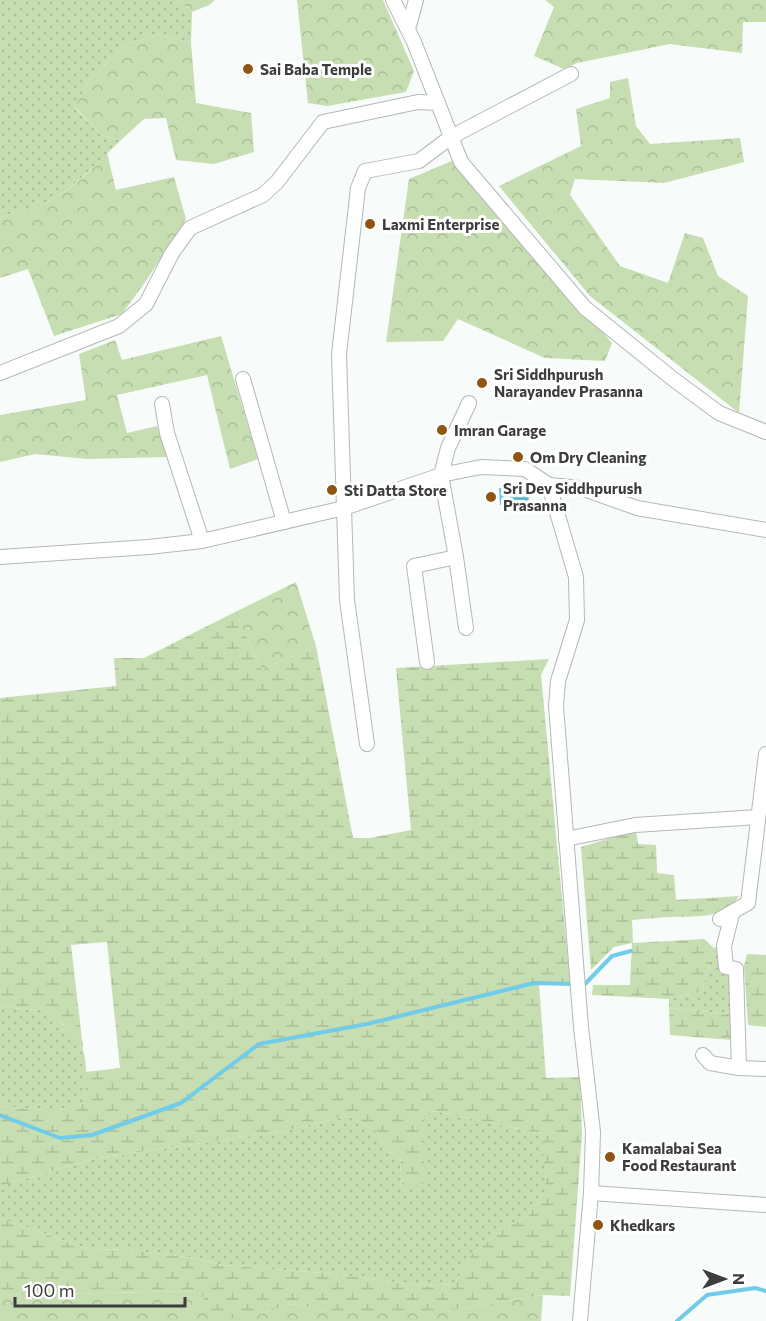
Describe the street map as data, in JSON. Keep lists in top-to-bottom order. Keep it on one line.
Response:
{"places":["Sai Baba Temple","Laxmi Enterprise","Sri Siddhpurush Narayandev Prasanna","Imran Garage","Om Dry Cleaning","Sti Datta Store","Sri Dev Siddhpurush Prasanna","Kamalabai Sea Food Restaurant","Khedkars"],"scale_bar":"100 m","north":"right"}
